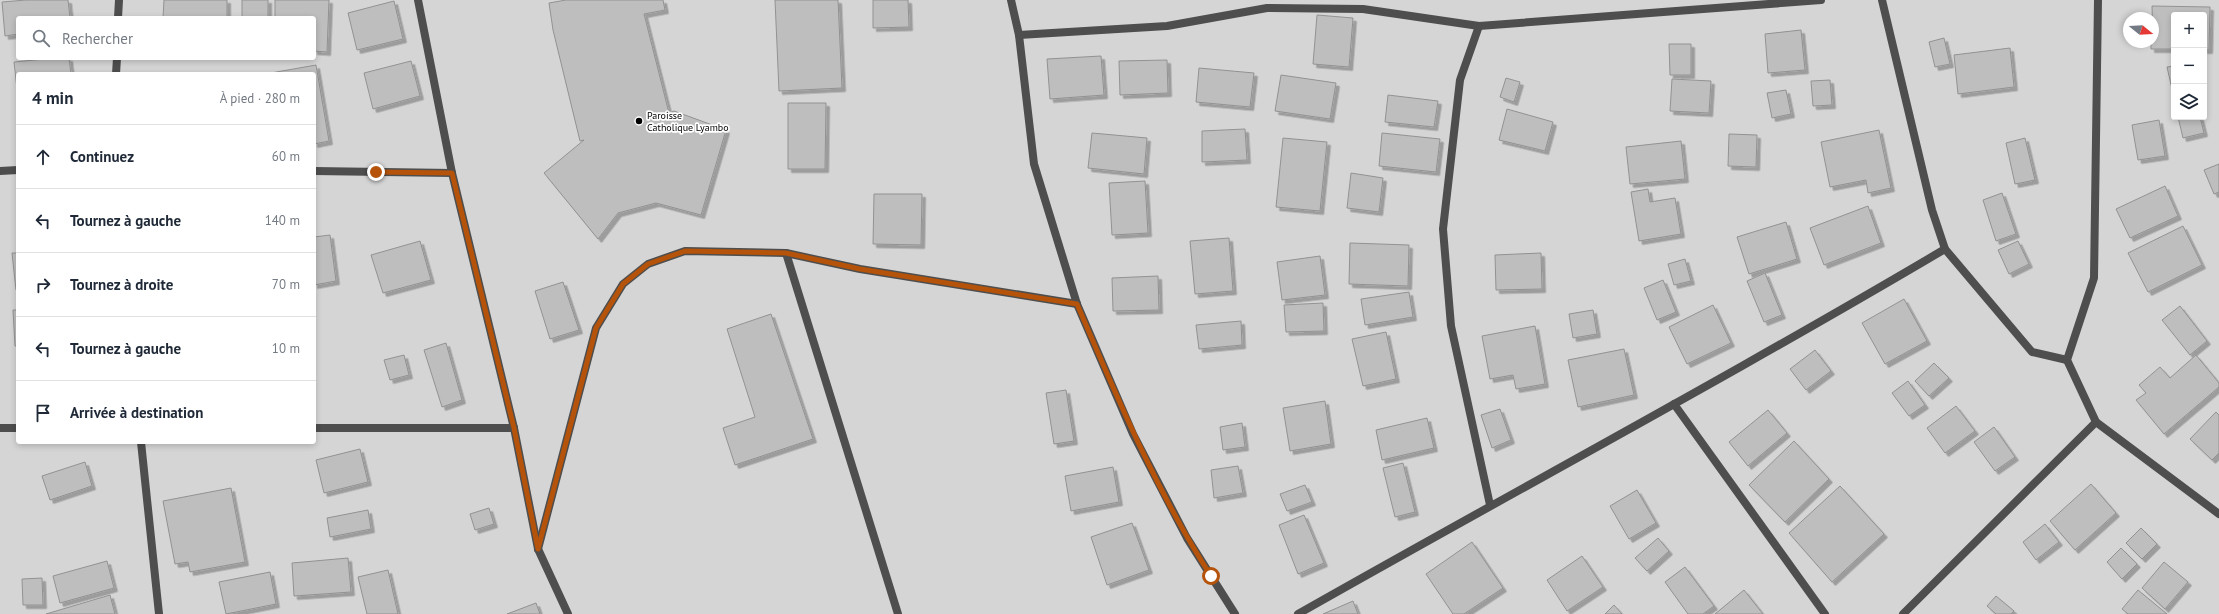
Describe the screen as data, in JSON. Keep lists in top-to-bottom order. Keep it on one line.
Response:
{"places":["Paroisse Catholique Lyambo"],"north":"right","page":{"map_buttons":["+","−"],"search":"Rechercher","heading":["4 min","À pied · 280 m"],"list":[["Continuez","60 m"],["Tournez à gauche","140 m"],["Tournez à droite","70 m"],["Tournez à gauche","10 m"],"Arrivée à destination"]}}
